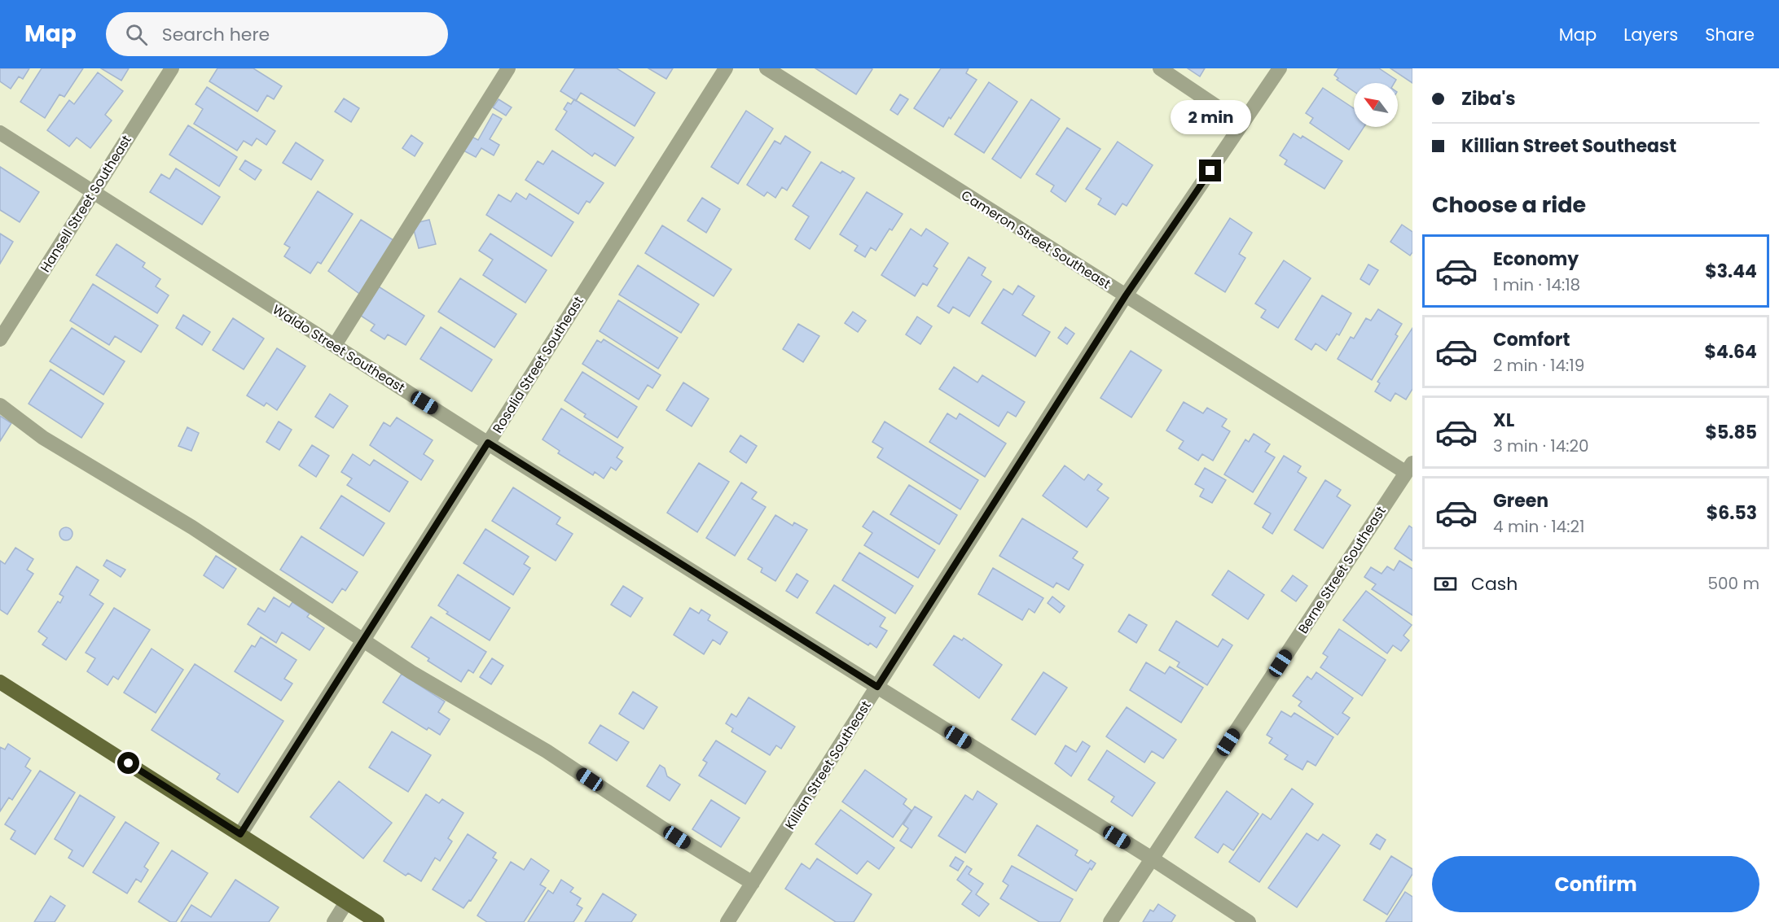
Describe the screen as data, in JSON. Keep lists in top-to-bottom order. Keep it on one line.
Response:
{"streets":{"street":["Hansell Street Southeast","Cameron Street Southeast","Waldo Street Southeast","Rosalia Street Southeast","Berne Street Southeast","Killian Street Southeast"]},"crossings":[["Hansell Street Southeast","Waldo Street Southeast"],["Cameron Street Southeast","Berne Street Southeast"],["Cameron Street Southeast","Killian Street Southeast"],["Waldo Street Southeast","Rosalia Street Southeast"],["Waldo Street Southeast","Berne Street Southeast"],["Waldo Street Southeast","Killian Street Southeast"]],"north":"top left","page":{"header":"Map","search":"Search here","nav":["Map","Layers","Share"],"banner":["Ziba's","Killian Street Southeast"],"bubble":"2 min","heading":"Choose a ride","list":[{"name":"Economy","note":"1 min · 14:18","value":"$3.44"},{"name":"Comfort","note":"2 min · 14:19","value":"$4.64"},{"name":"XL","note":"3 min · 14:20","value":"$5.85"},{"name":"Green","note":"4 min · 14:21","value":"$6.53"}],"pay":["Cash","500 m"],"buttons":"Confirm"}}
